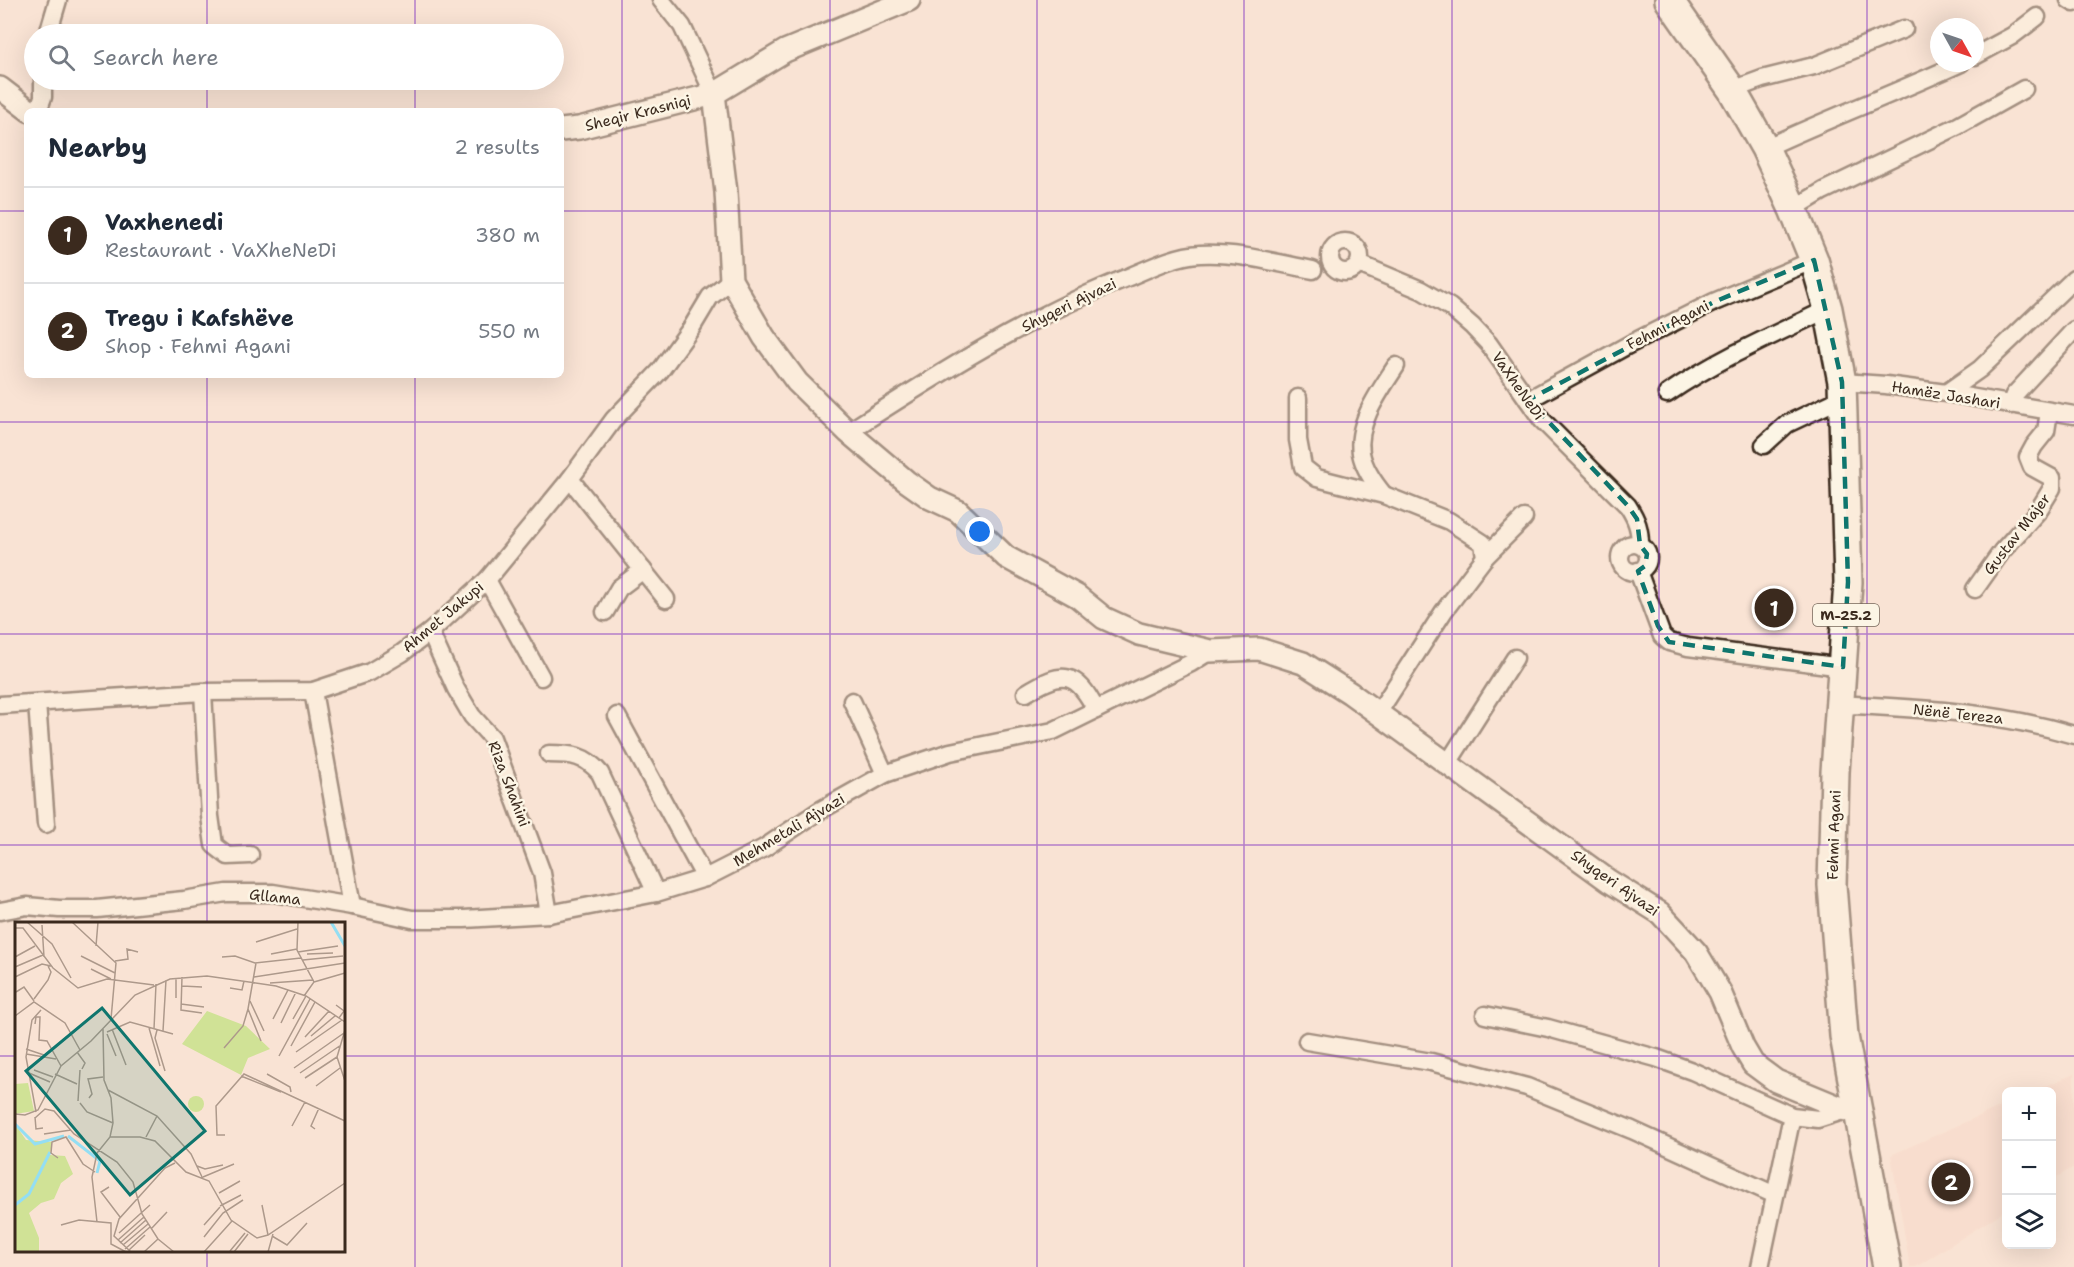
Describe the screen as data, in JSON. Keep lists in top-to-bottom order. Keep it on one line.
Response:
{"streets":{"main road":["Fehmi Agani","M-25.2"],"street":["Sheqir Krasniqi","Shyqeri Ajvazi","VaXheNeDi","Hamëz Jashari","Gustav Majer","Ahmet Jakupi","Nënë Tereza","Riza Shahini","Mehmetali Ajvazi","Gllama"]},"crossings":[["Sheqir Krasniqi","Shyqeri Ajvazi"],["Shyqeri Ajvazi","Fehmi Agani"],["Shyqeri Ajvazi","Ahmet Jakupi"],["Shyqeri Ajvazi","Mehmetali Ajvazi"],["Fehmi Agani","VaXheNeDi"],["Fehmi Agani","Hamëz Jashari"],["Fehmi Agani","Nënë Tereza"],["Hamëz Jashari","Gustav Majer"],["Ahmet Jakupi","Riza Shahini"],["Riza Shahini","Mehmetali Ajvazi"],["Riza Shahini","Gllama"],["Mehmetali Ajvazi","Gllama"]],"north":"bottom right","page":{"search":"Search here","heading":["Nearby","2 results"],"list":[{"mark":"1","name":"Vaxhenedi","note":"Restaurant · VaXheNeDi","value":"380 m"},{"mark":"2","name":"Tregu i Kafshëve","note":"Shop · Fehmi Agani","value":"550 m"}],"pins":["1","2"],"map_buttons":["+","−"]}}
